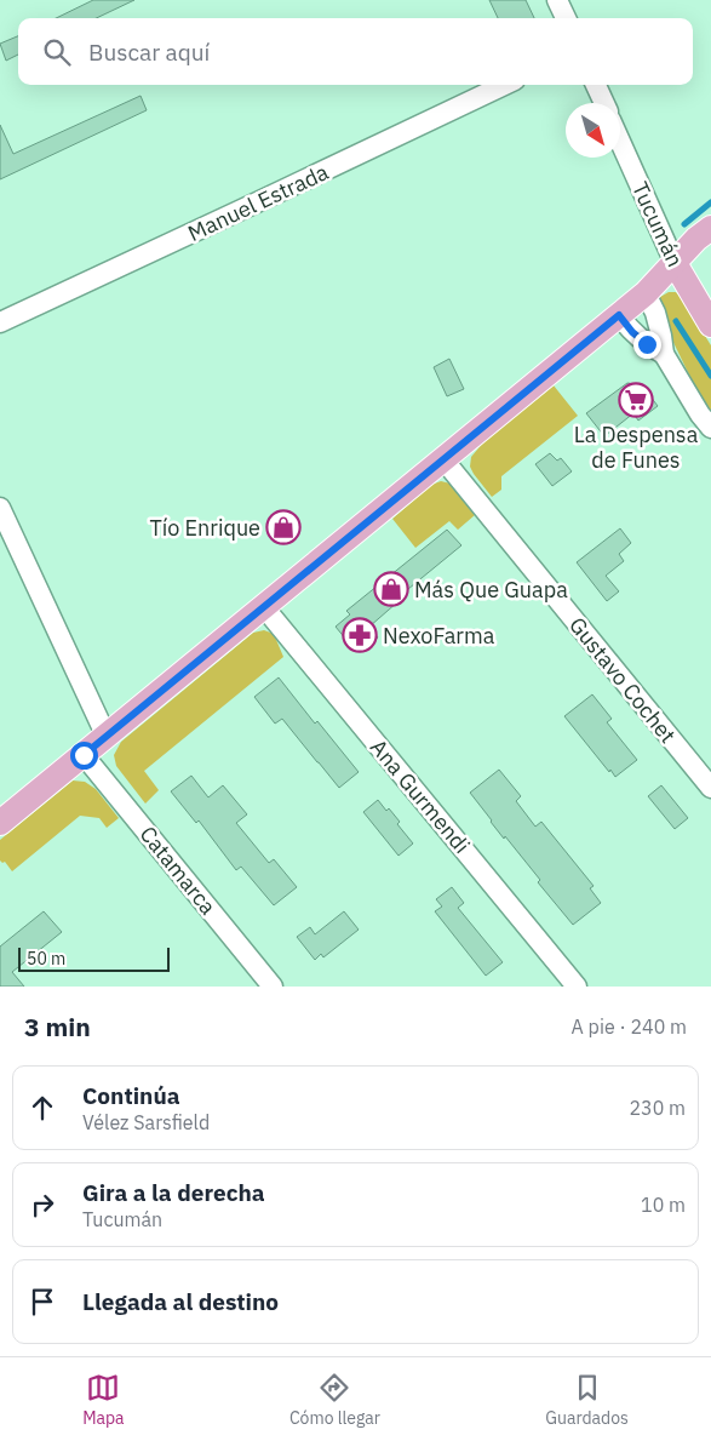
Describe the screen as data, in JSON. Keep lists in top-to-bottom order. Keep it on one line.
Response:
{"streets":{"main road":["Tucumán"],"street":["Manuel Estrada","Gustavo Cochet","Ana Gurmendi","Catamarca"]},"places":{"supermarket":["La Despensa de Funes"],"shop":["Tío Enrique","Más Que Guapa"],"pharmacy":["NexoFarma"]},"scale_bar":"50 m","north":"bottom right","page":{"search":"Buscar aquí","scale":"50 m","heading":["3 min","A pie · 240 m"],"list":[["Continúa","Vélez Sarsfield","230 m"],["Gira a la derecha","Tucumán","10 m"],"Llegada al destino"],"nav":["Mapa","Cómo llegar","Guardados"]}}
